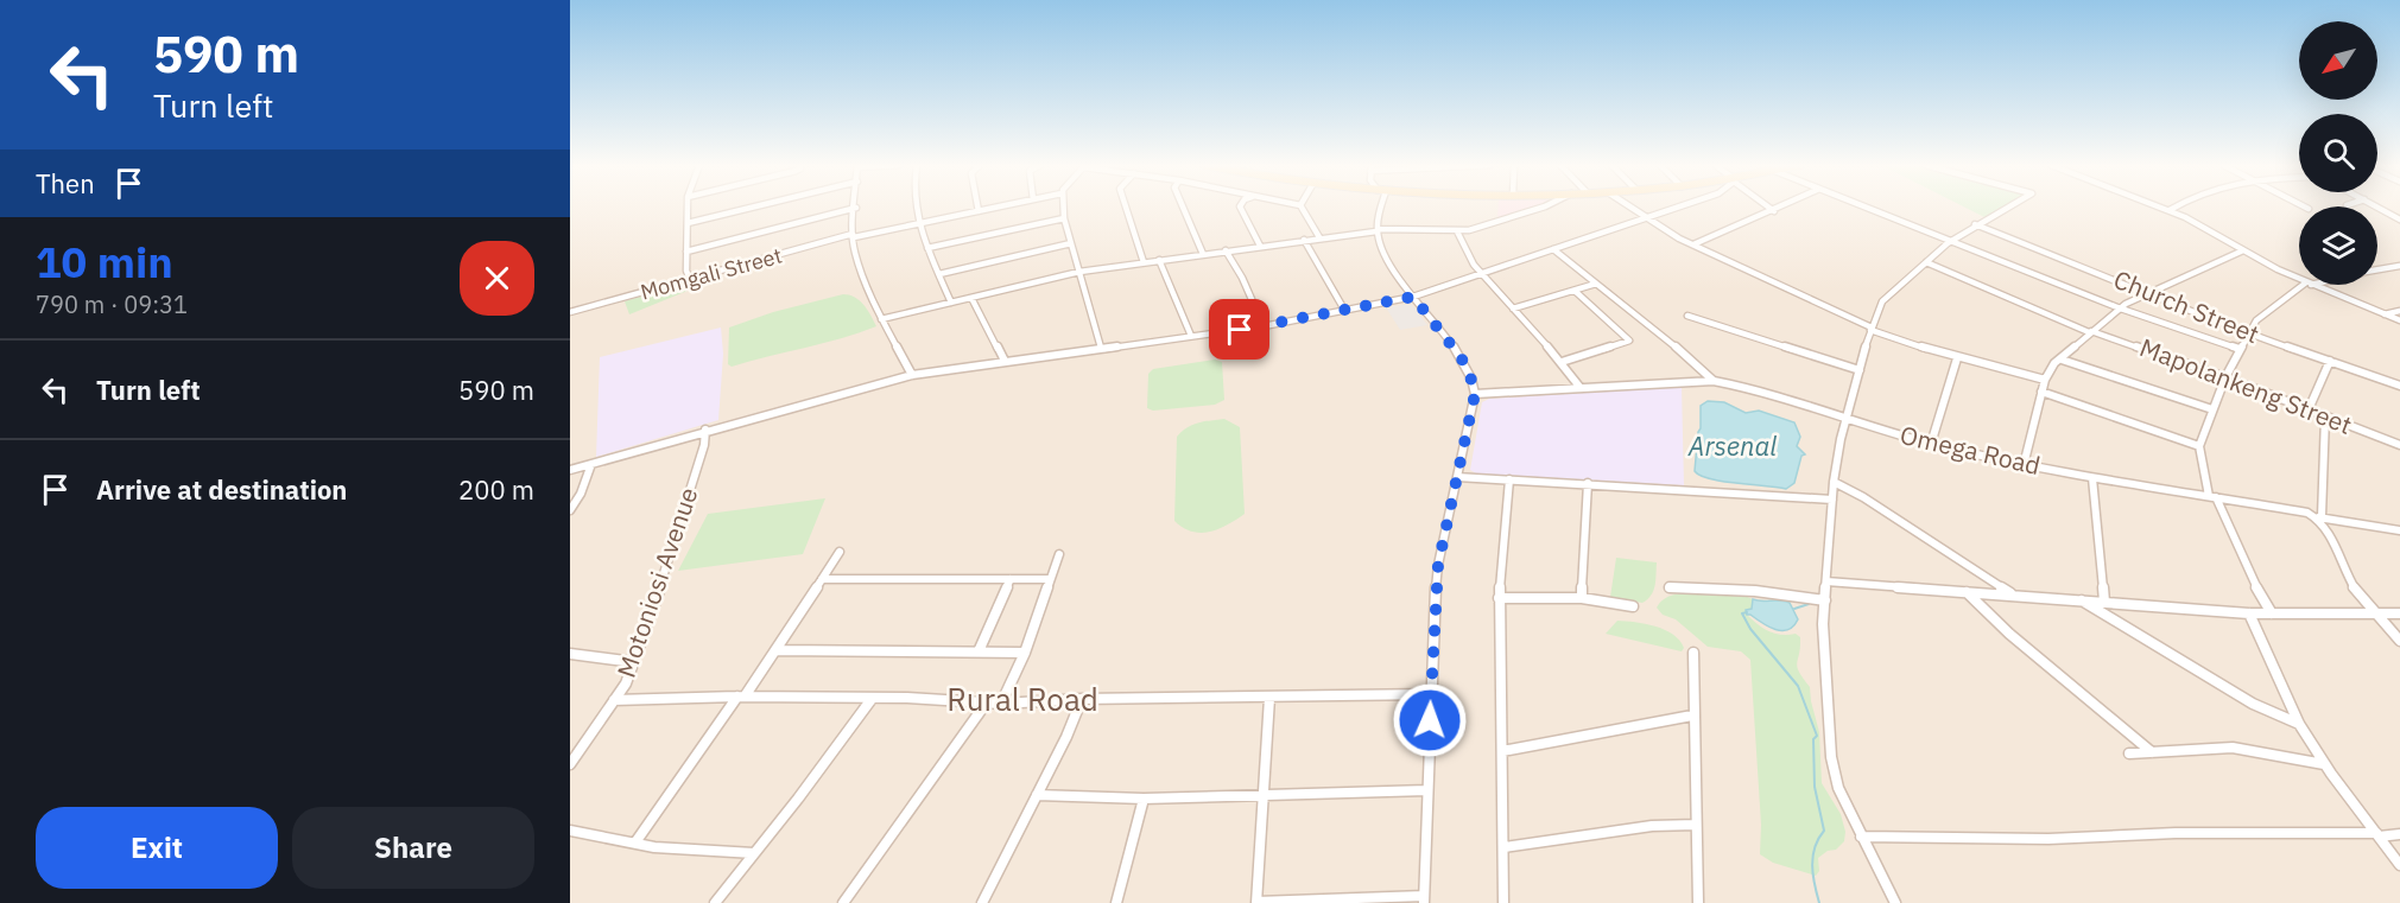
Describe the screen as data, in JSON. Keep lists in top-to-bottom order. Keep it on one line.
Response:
{"streets":{"street":["Momgali Street","Church Street","Mapolankeng Street","Omega Road","Motoniosi Avenue","Rural Road"]},"crossings":[["Motoniosi Avenue","Rural Road"]],"water":["Arsenal"],"north":"bottom left","page":{"turn":["590 m","Turn left"],"then":"Then","heading":["10 min","790 m · 09:31"],"list":[{"name":"Turn left","value":"590 m"},{"name":"Arrive at destination","value":"200 m"}],"buttons":["Exit","Share"]}}
